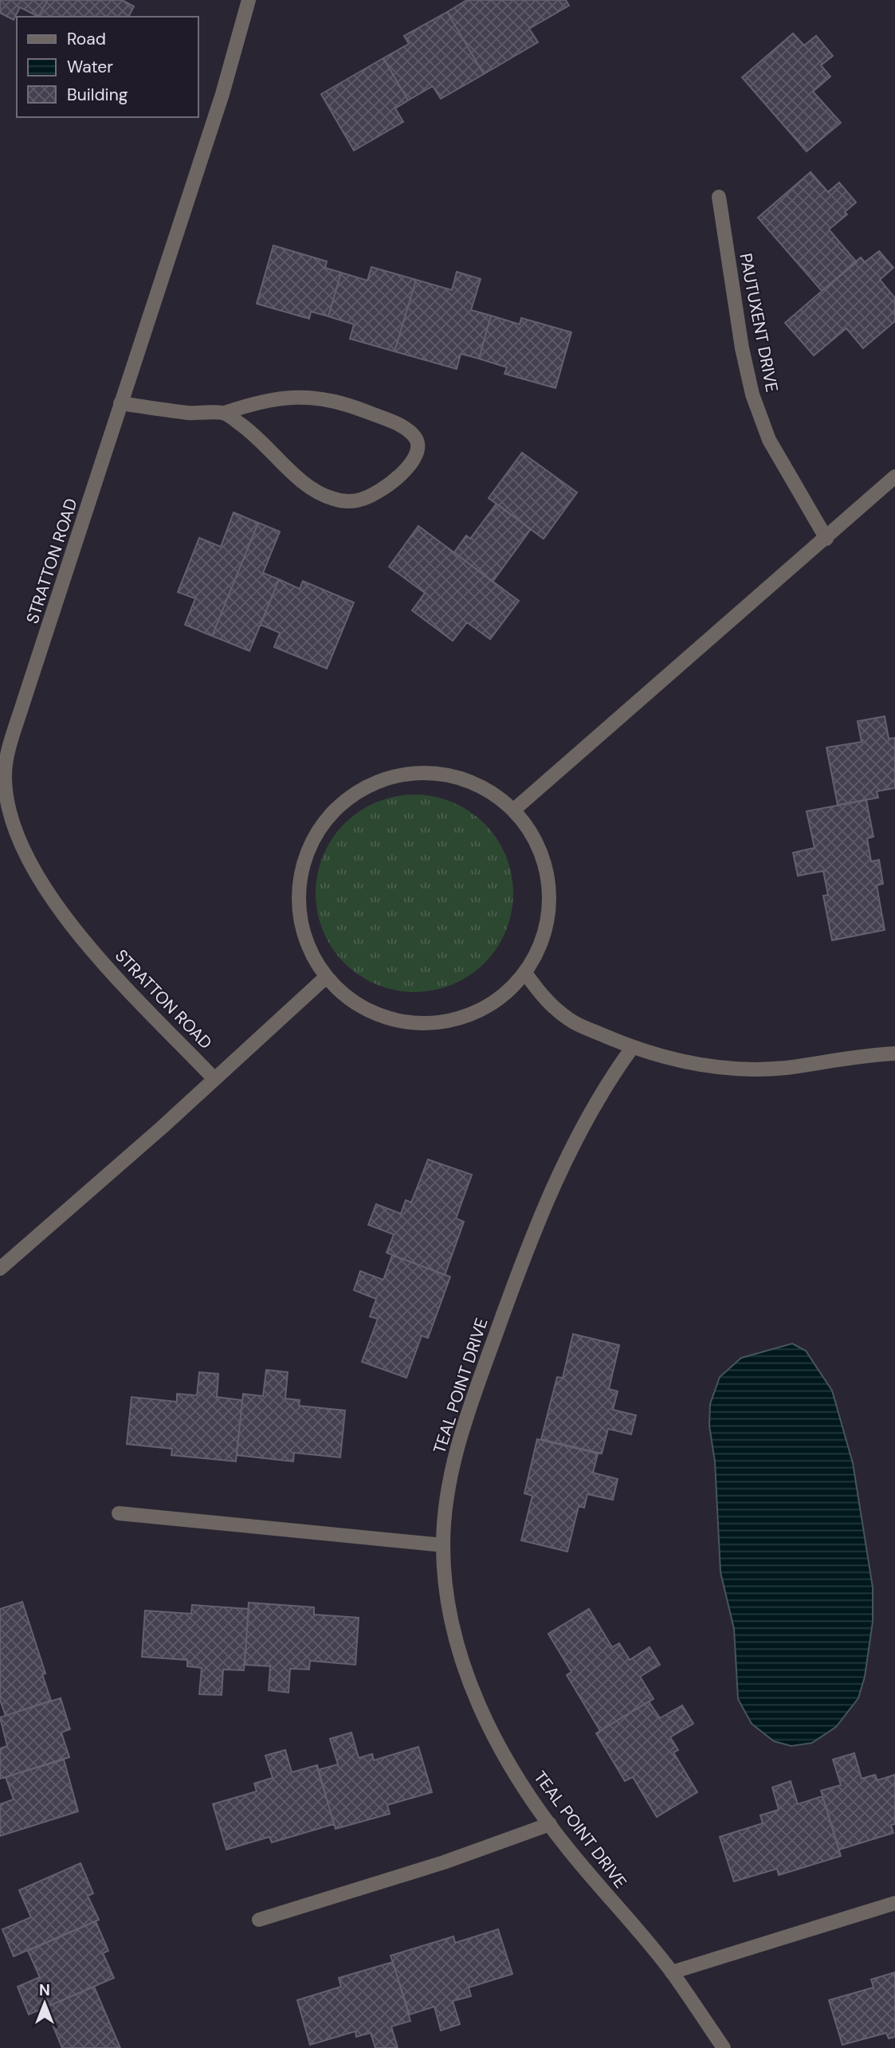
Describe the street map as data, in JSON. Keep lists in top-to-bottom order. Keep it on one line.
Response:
{"streets":{"street":["PAUTUXENT DRIVE","STRATTON ROAD","TEAL POINT DRIVE"]},"legend":["Road","Water","Building"],"north":"top"}
